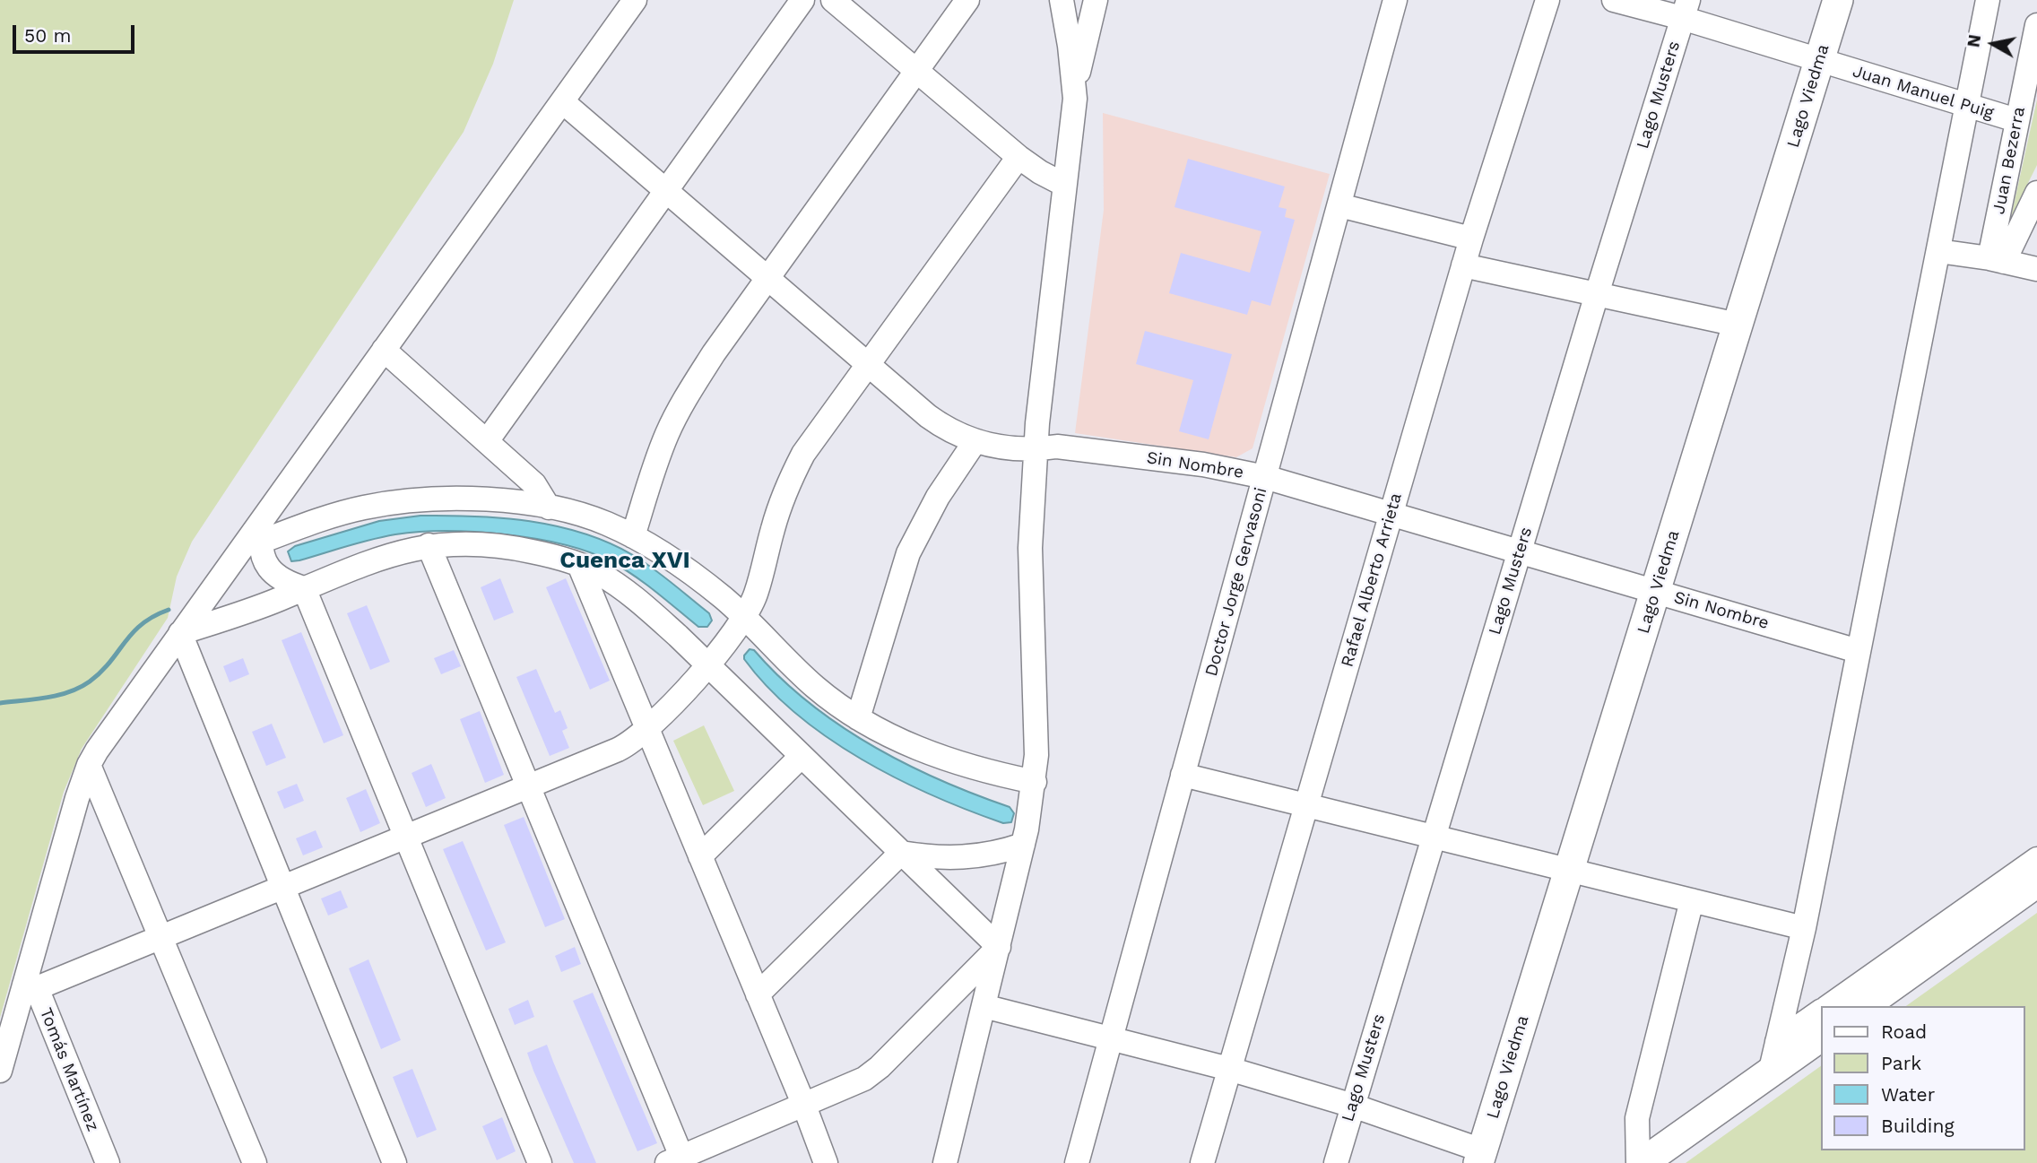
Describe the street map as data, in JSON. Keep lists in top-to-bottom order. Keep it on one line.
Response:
{"streets":{"main road":["Lago Viedma"],"street":["Juan Manuel Puig","Lago Musters","Juan Bezerra","Sin Nombre","Rafael Alberto Arrieta","Doctor Jorge Gervasoni","Tomás Martínez"]},"crossings":[["Juan Manuel Puig","Lago Musters"],["Juan Manuel Puig","Lago Viedma"],["Juan Manuel Puig","Juan Bezerra"],["Lago Musters","Sin Nombre"],["Lago Viedma","Sin Nombre"],["Sin Nombre","Rafael Alberto Arrieta"],["Sin Nombre","Doctor Jorge Gervasoni"]],"districts":["Cuenca XVI"],"legend":["Road","Park","Water","Building"],"scale_bar":"50 m","north":"left"}
